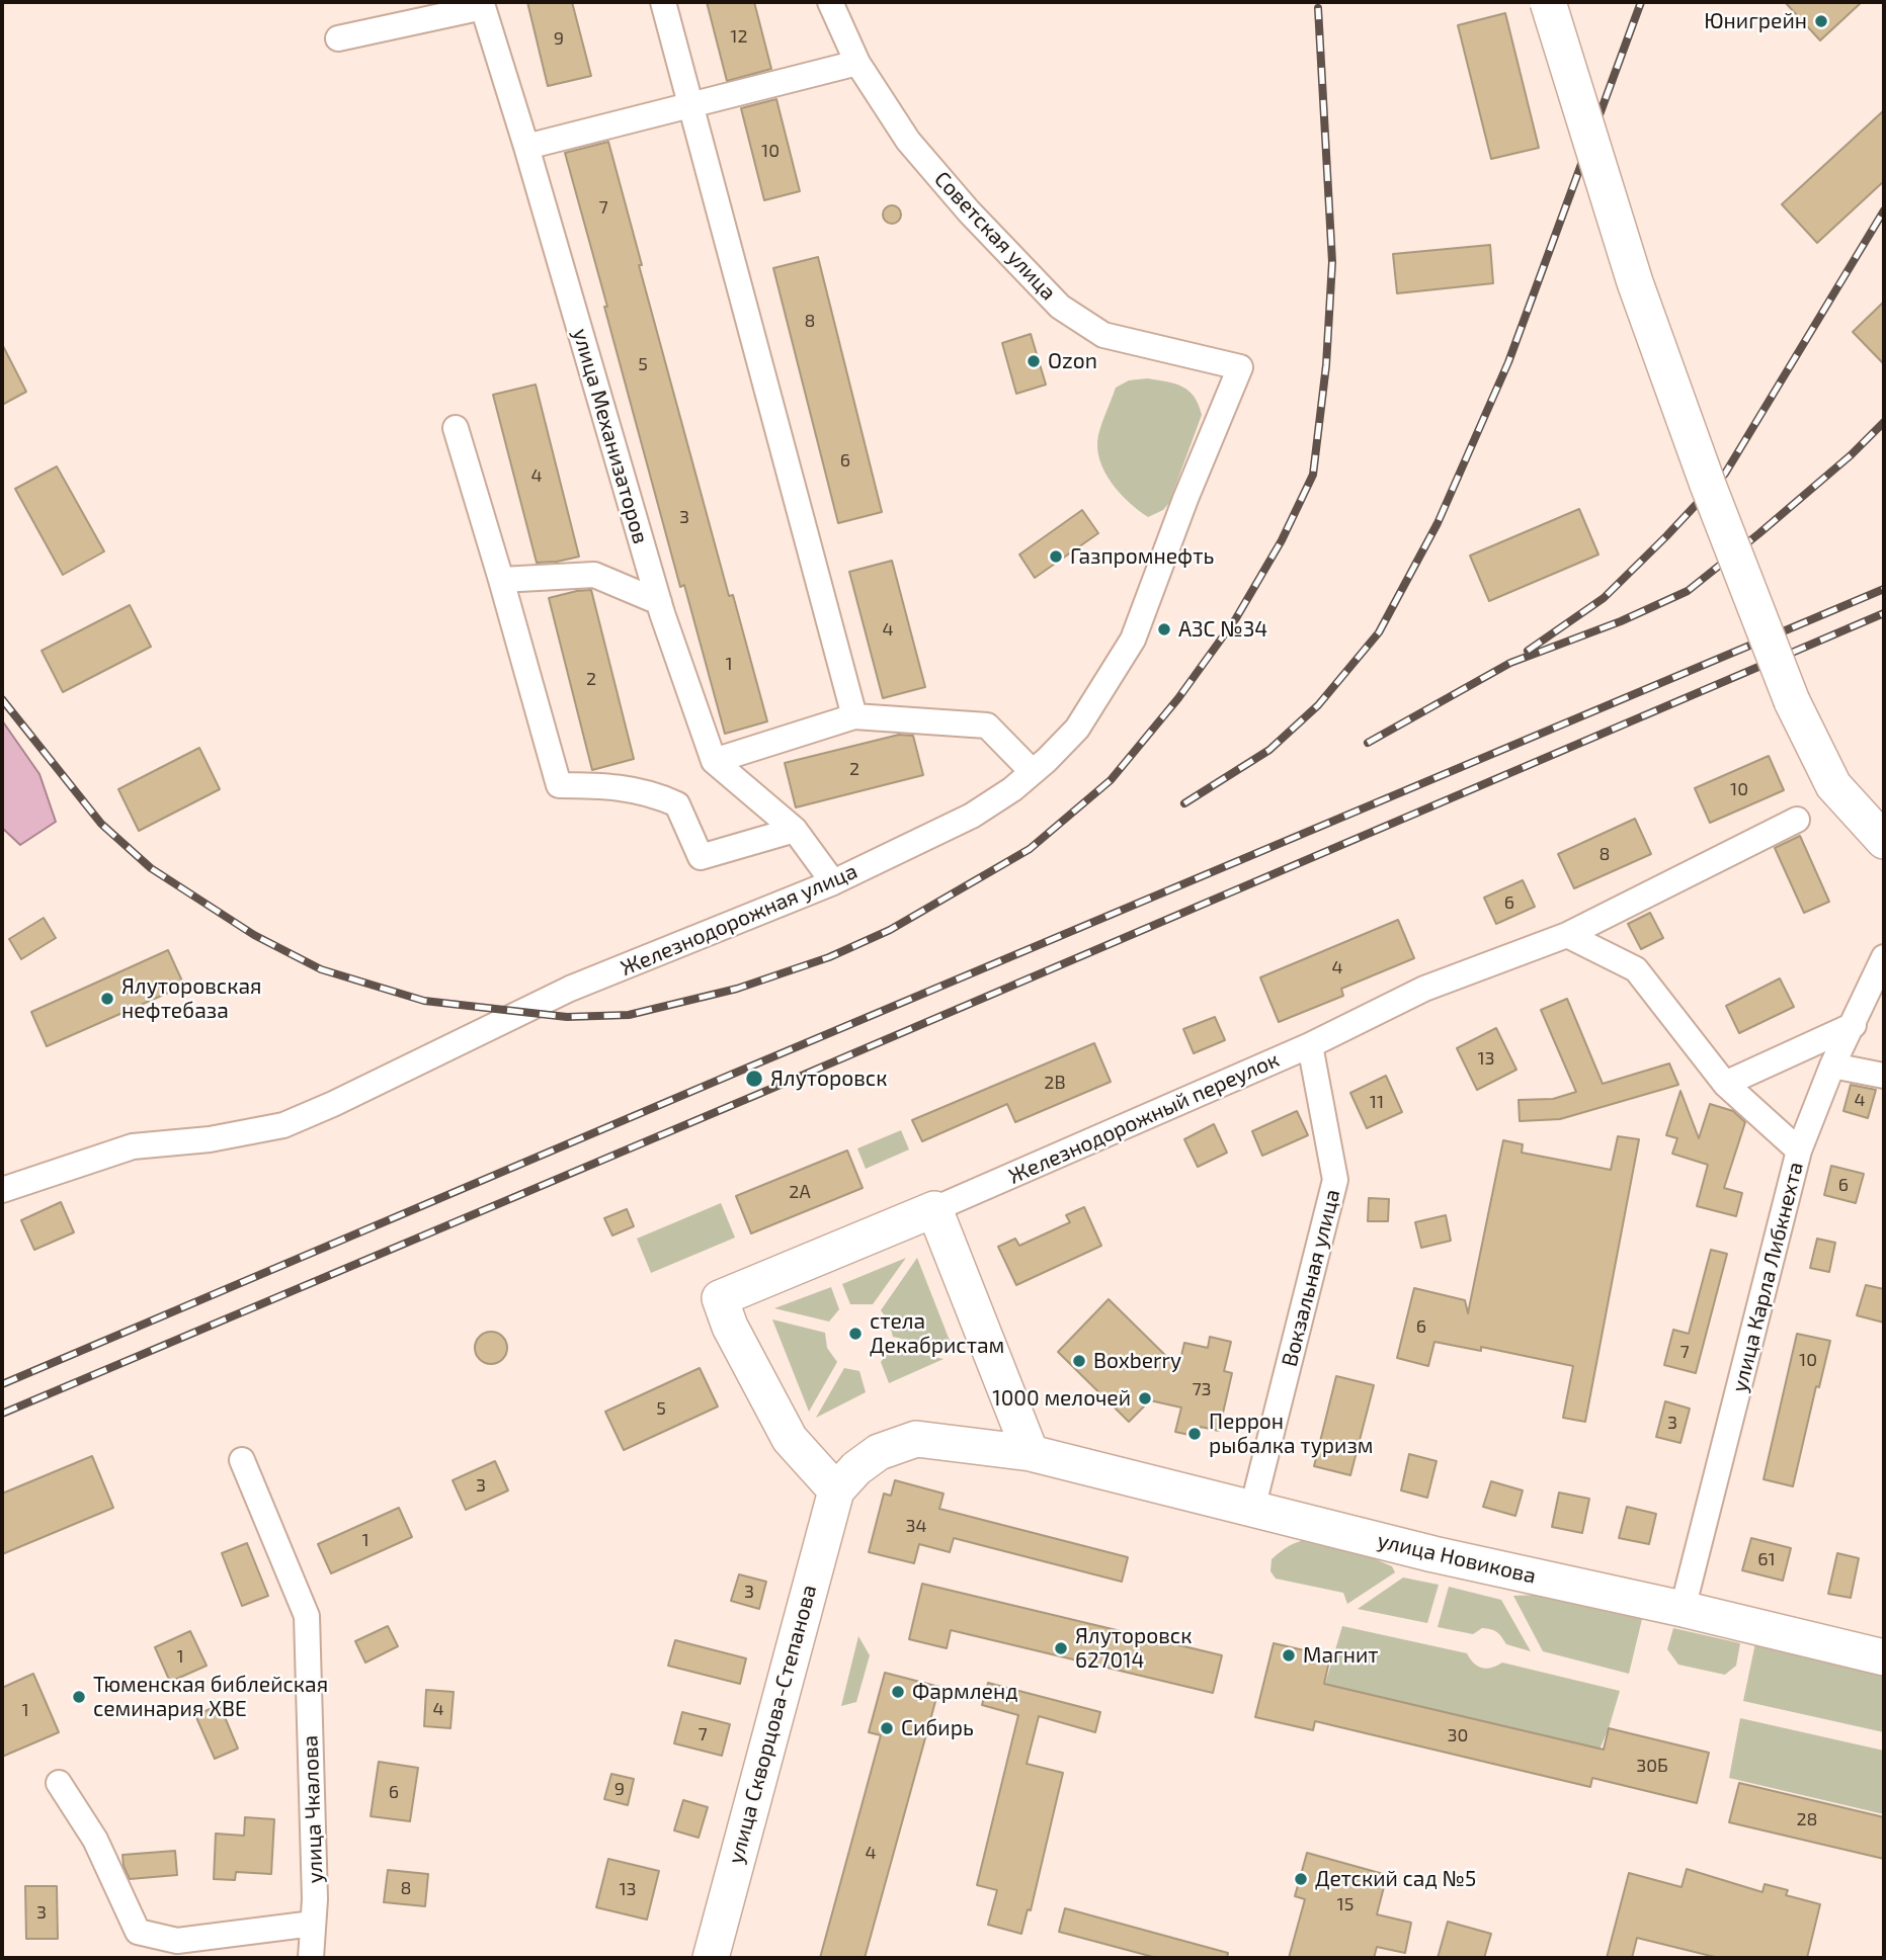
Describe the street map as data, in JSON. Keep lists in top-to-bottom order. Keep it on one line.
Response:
{"streets":{"street":["Советская улица","улица Механизаторов","Железнодорожная улица","Железнодорожный переулок","улица Карла Либкнехта","Вокзальная улица","улица Новикова","улица Скворцова-Степанова","улица Чкалова"]},"crossings":[["Советская улица","Железнодорожная улица"],["Железнодорожный переулок","Вокзальная улица"],["Железнодорожный переулок","улица Новикова"],["Железнодорожный переулок","улица Скворцова-Степанова"],["улица Карла Либкнехта","улица Новикова"],["Вокзальная улица","улица Новикова"],["улица Новикова","улица Скворцова-Степанова"]],"places":["Юнигрейн","Ozon","Газпромнефть","АЗС №34","Ялуторовская нефтебаза","Ялуторовск","стела Декабристам","Boxberry","1000 мелочей","Перрон рыбалка туризм","Ялуторовск 627014","Магнит","Фармленд","Тюменская библейская семинария ХВЕ","Сибирь","Детский сад №5"],"house_numbers":["12","9","10","7","8","5","6","4","3","4","1","2","2","10","8","6","4","13","2В","4","11","6","2А","6","7","10","73","5","3","3","34","1","61","3","1","4","1","7","30","30Б","9","6","28","4","8","13","15","3"]}
